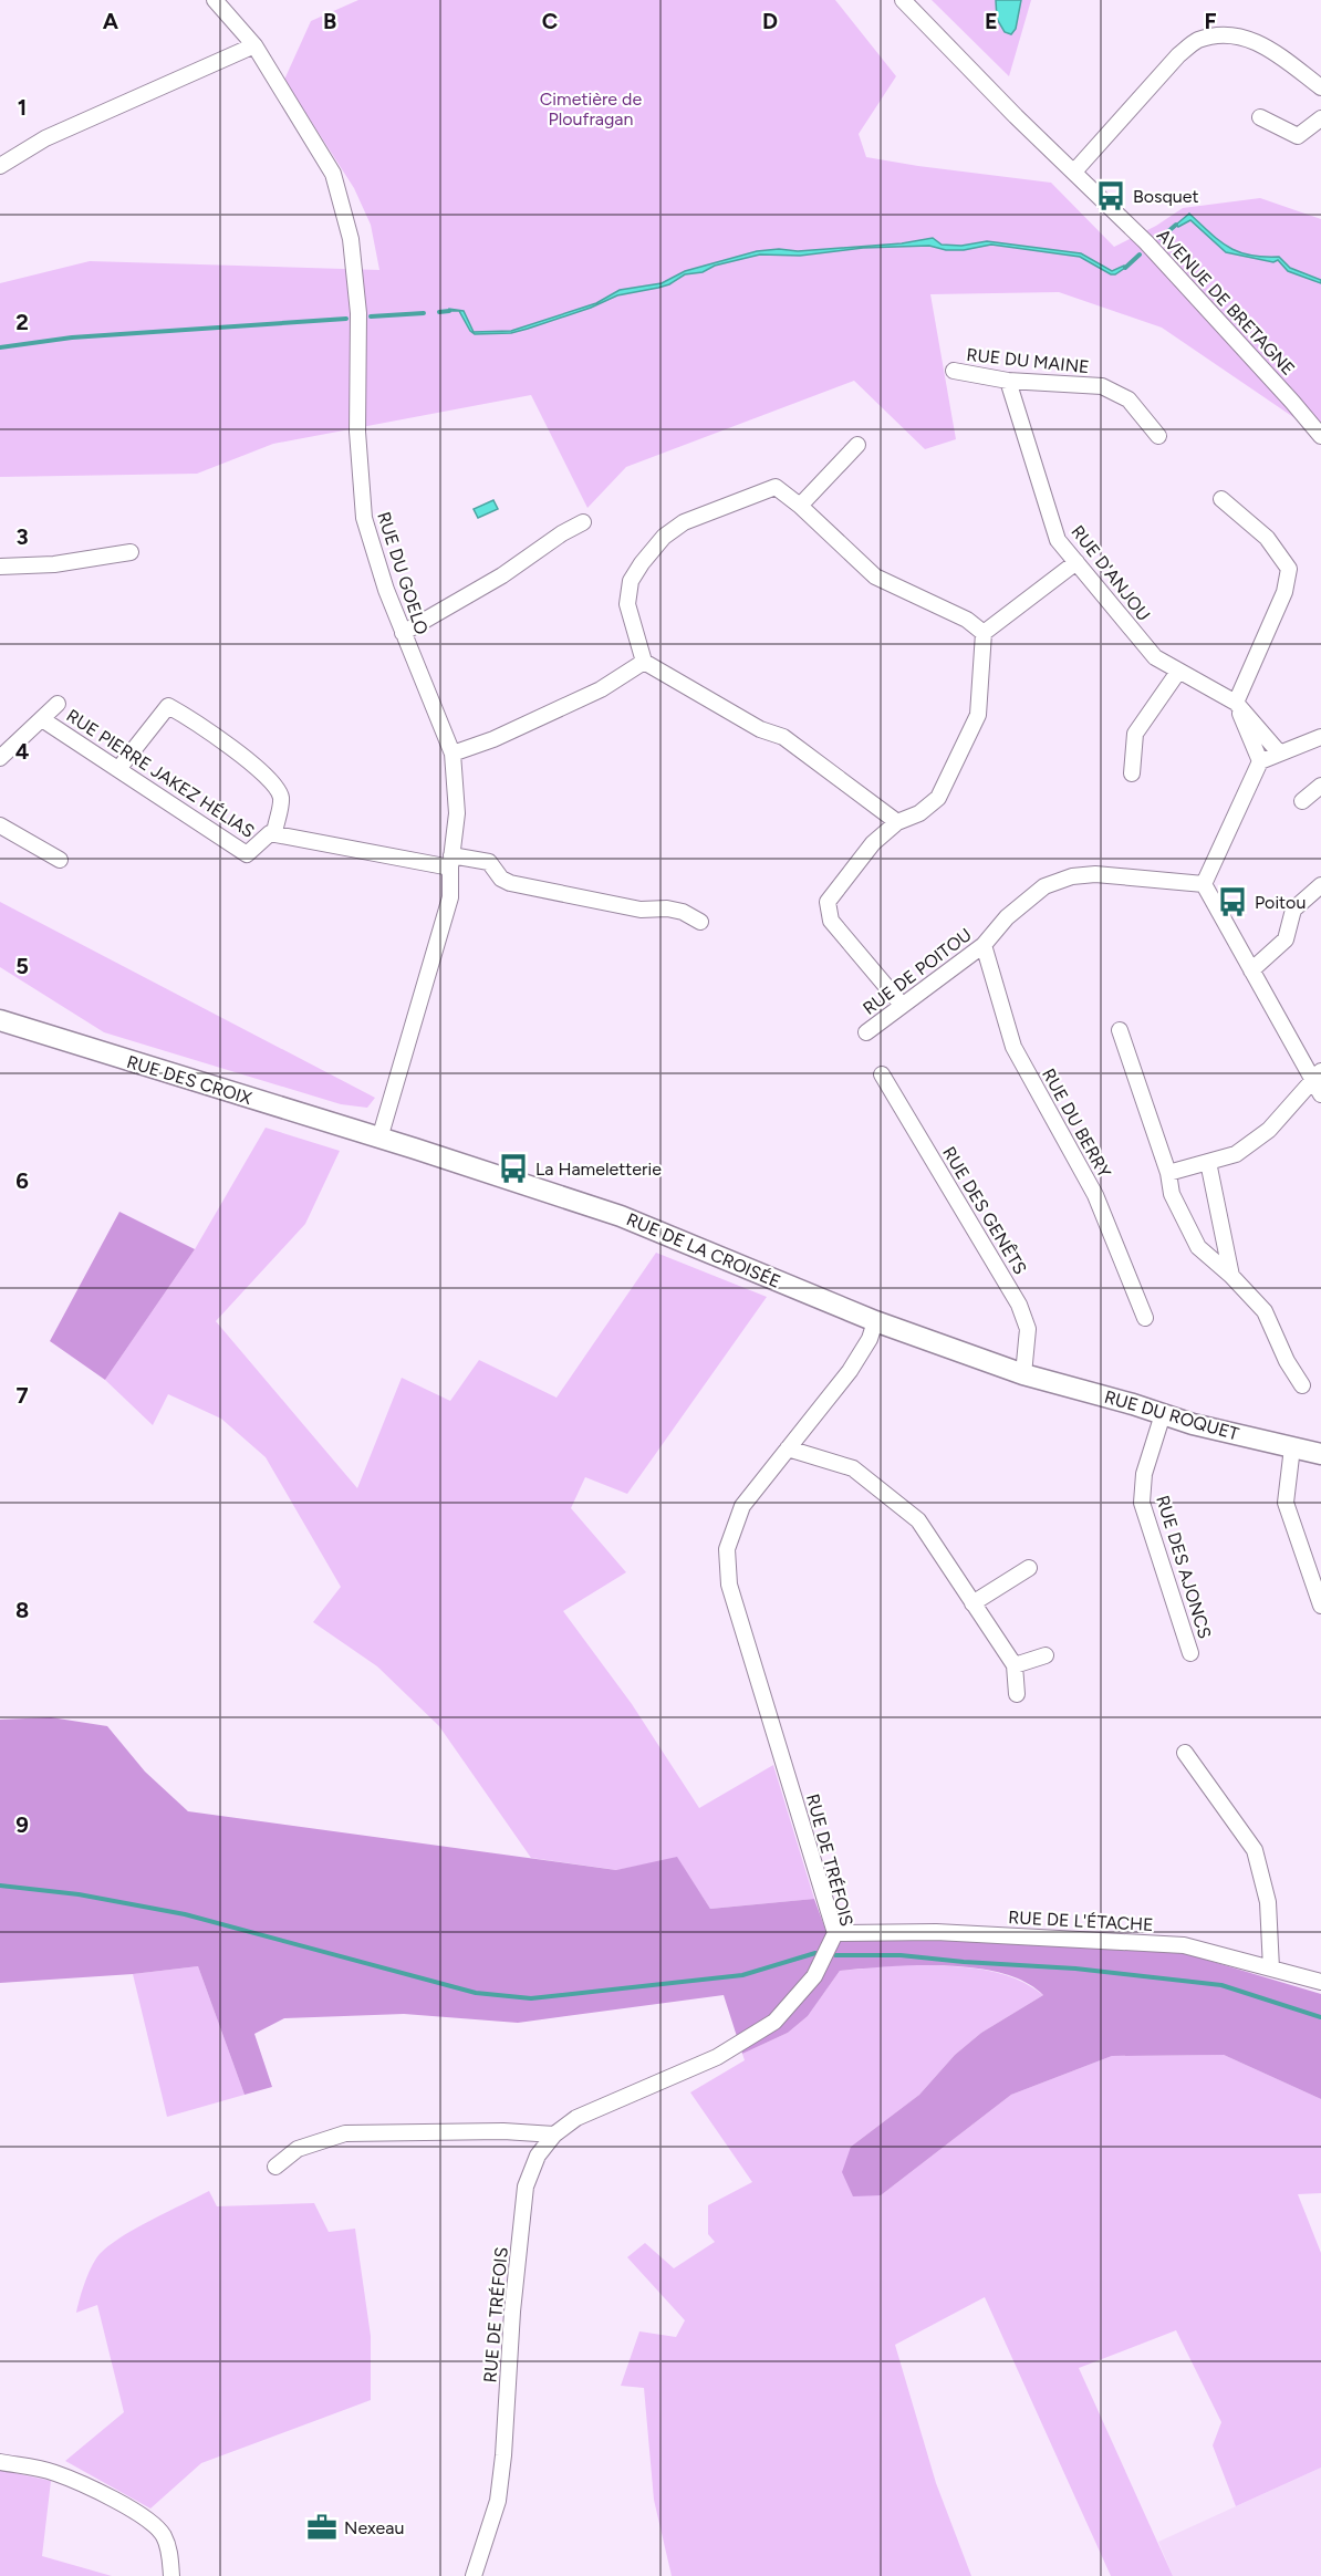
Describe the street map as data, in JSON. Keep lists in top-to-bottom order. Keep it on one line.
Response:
{"streets":{"main road":["RUE DES CROIX","RUE DE LA CROISÉE","RUE DU ROQUET"],"street":["AVENUE DE BRETAGNE","RUE DU MAINE","RUE DU GOELO","RUE D'ANJOU","RUE PIERRE JAKEZ HÉLIAS","RUE DE POITOU","RUE DU BERRY","RUE DES GENÊTS","RUE DES AJONCS","RUE DE TRÉFOIS","RUE DE L'ÉTACHE"]},"crossings":[["RUE DU MAINE","RUE D'ANJOU"],["RUE DU GOELO","RUE PIERRE JAKEZ HÉLIAS"],["RUE DU GOELO","RUE DES CROIX"],["RUE DU GOELO","RUE DE LA CROISÉE"],["RUE DE POITOU","RUE DU BERRY"],["RUE DES CROIX","RUE DE LA CROISÉE"],["RUE DES GENÊTS","RUE DE LA CROISÉE"],["RUE DES GENÊTS","RUE DU ROQUET"],["RUE DE LA CROISÉE","RUE DU ROQUET"],["RUE DE LA CROISÉE","RUE DE TRÉFOIS"],["RUE DU ROQUET","RUE DES AJONCS"],["RUE DE TRÉFOIS","RUE DE L'ÉTACHE"]],"parks":["Cimetière de Ploufragan"],"places":{"bus stop":["Bosquet","Poitou","La Hameletterie"],"office":["Nexeau"]},"grid":{"columns":["A","B","C","D","E","F"],"rows":["1","2","3","4","5","6","7","8","9"]}}
